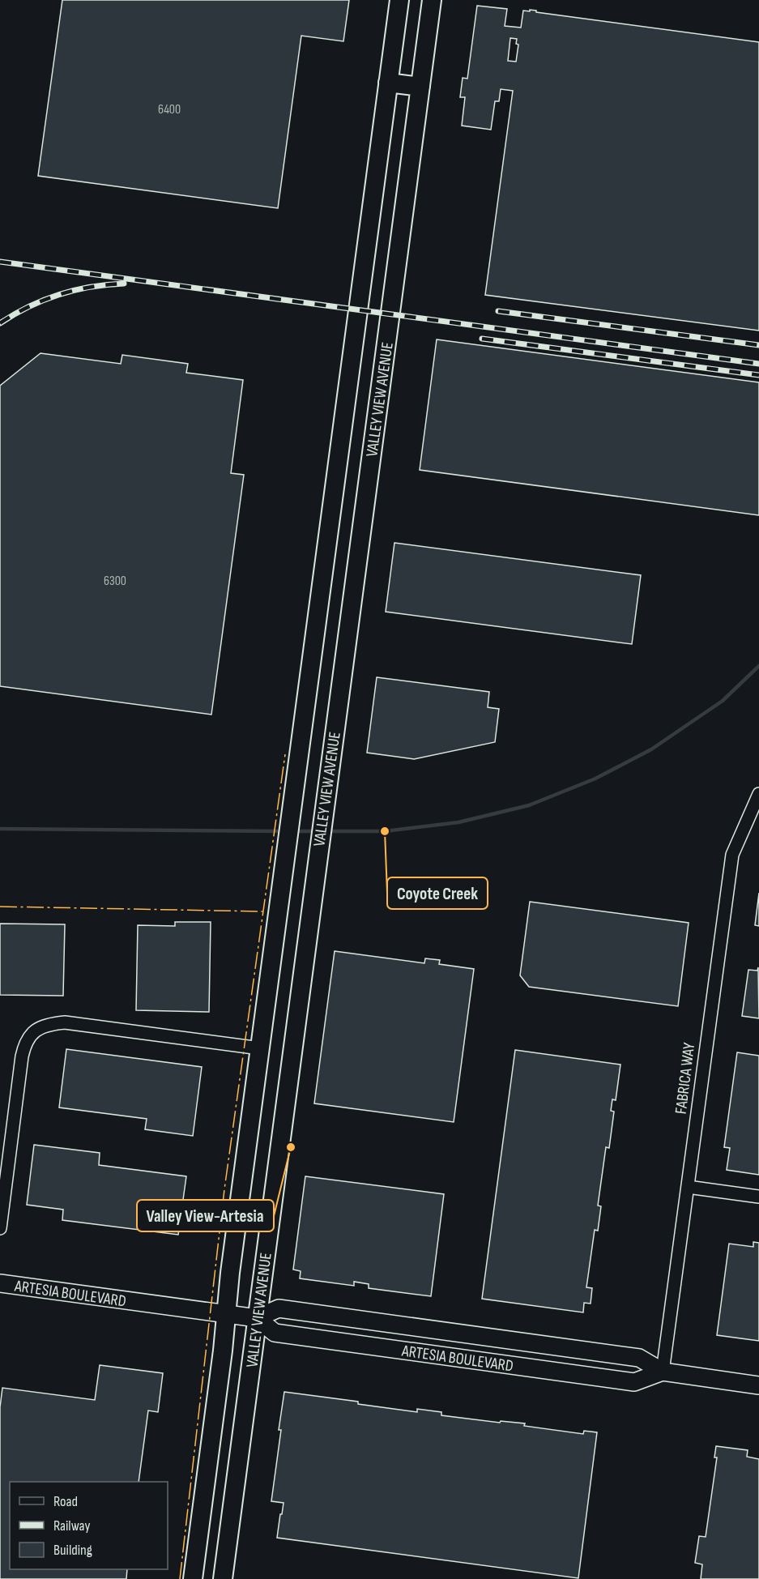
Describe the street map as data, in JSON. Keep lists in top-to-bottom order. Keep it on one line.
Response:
{"streets":{"main road":["VALLEY VIEW AVENUE","ARTESIA BOULEVARD"],"street":["FABRICA WAY"]},"crossings":[["VALLEY VIEW AVENUE","ARTESIA BOULEVARD"],["FABRICA WAY","ARTESIA BOULEVARD"]],"places":["Coyote Creek","Valley View-Artesia"],"house_numbers":["6400","6300"],"legend":["Road","Railway","Building"]}
